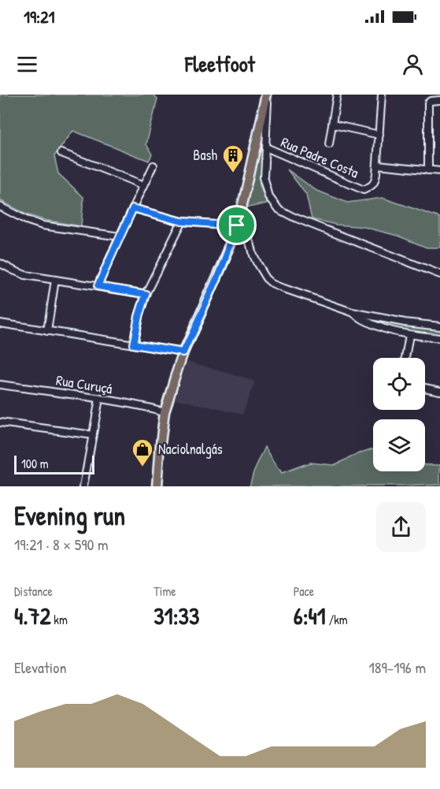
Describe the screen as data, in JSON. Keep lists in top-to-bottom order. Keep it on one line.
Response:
{"streets":{"street":["Rua Padre Costa","Rua Curuçá"]},"places":{"building":["Bash"],"shop":["Naciolnalgás"]},"scale_bar":"100 m","page":{"status":"19:21","header":"Fleetfoot","scale":"100 m","heading":["Evening run","19:21 · 8 × 590 m"],"stats":[["Distance","4.72 km"],["Time","31:33"],["Pace","6:41 /km"]],"chart":["Elevation","189–196 m"]}}
